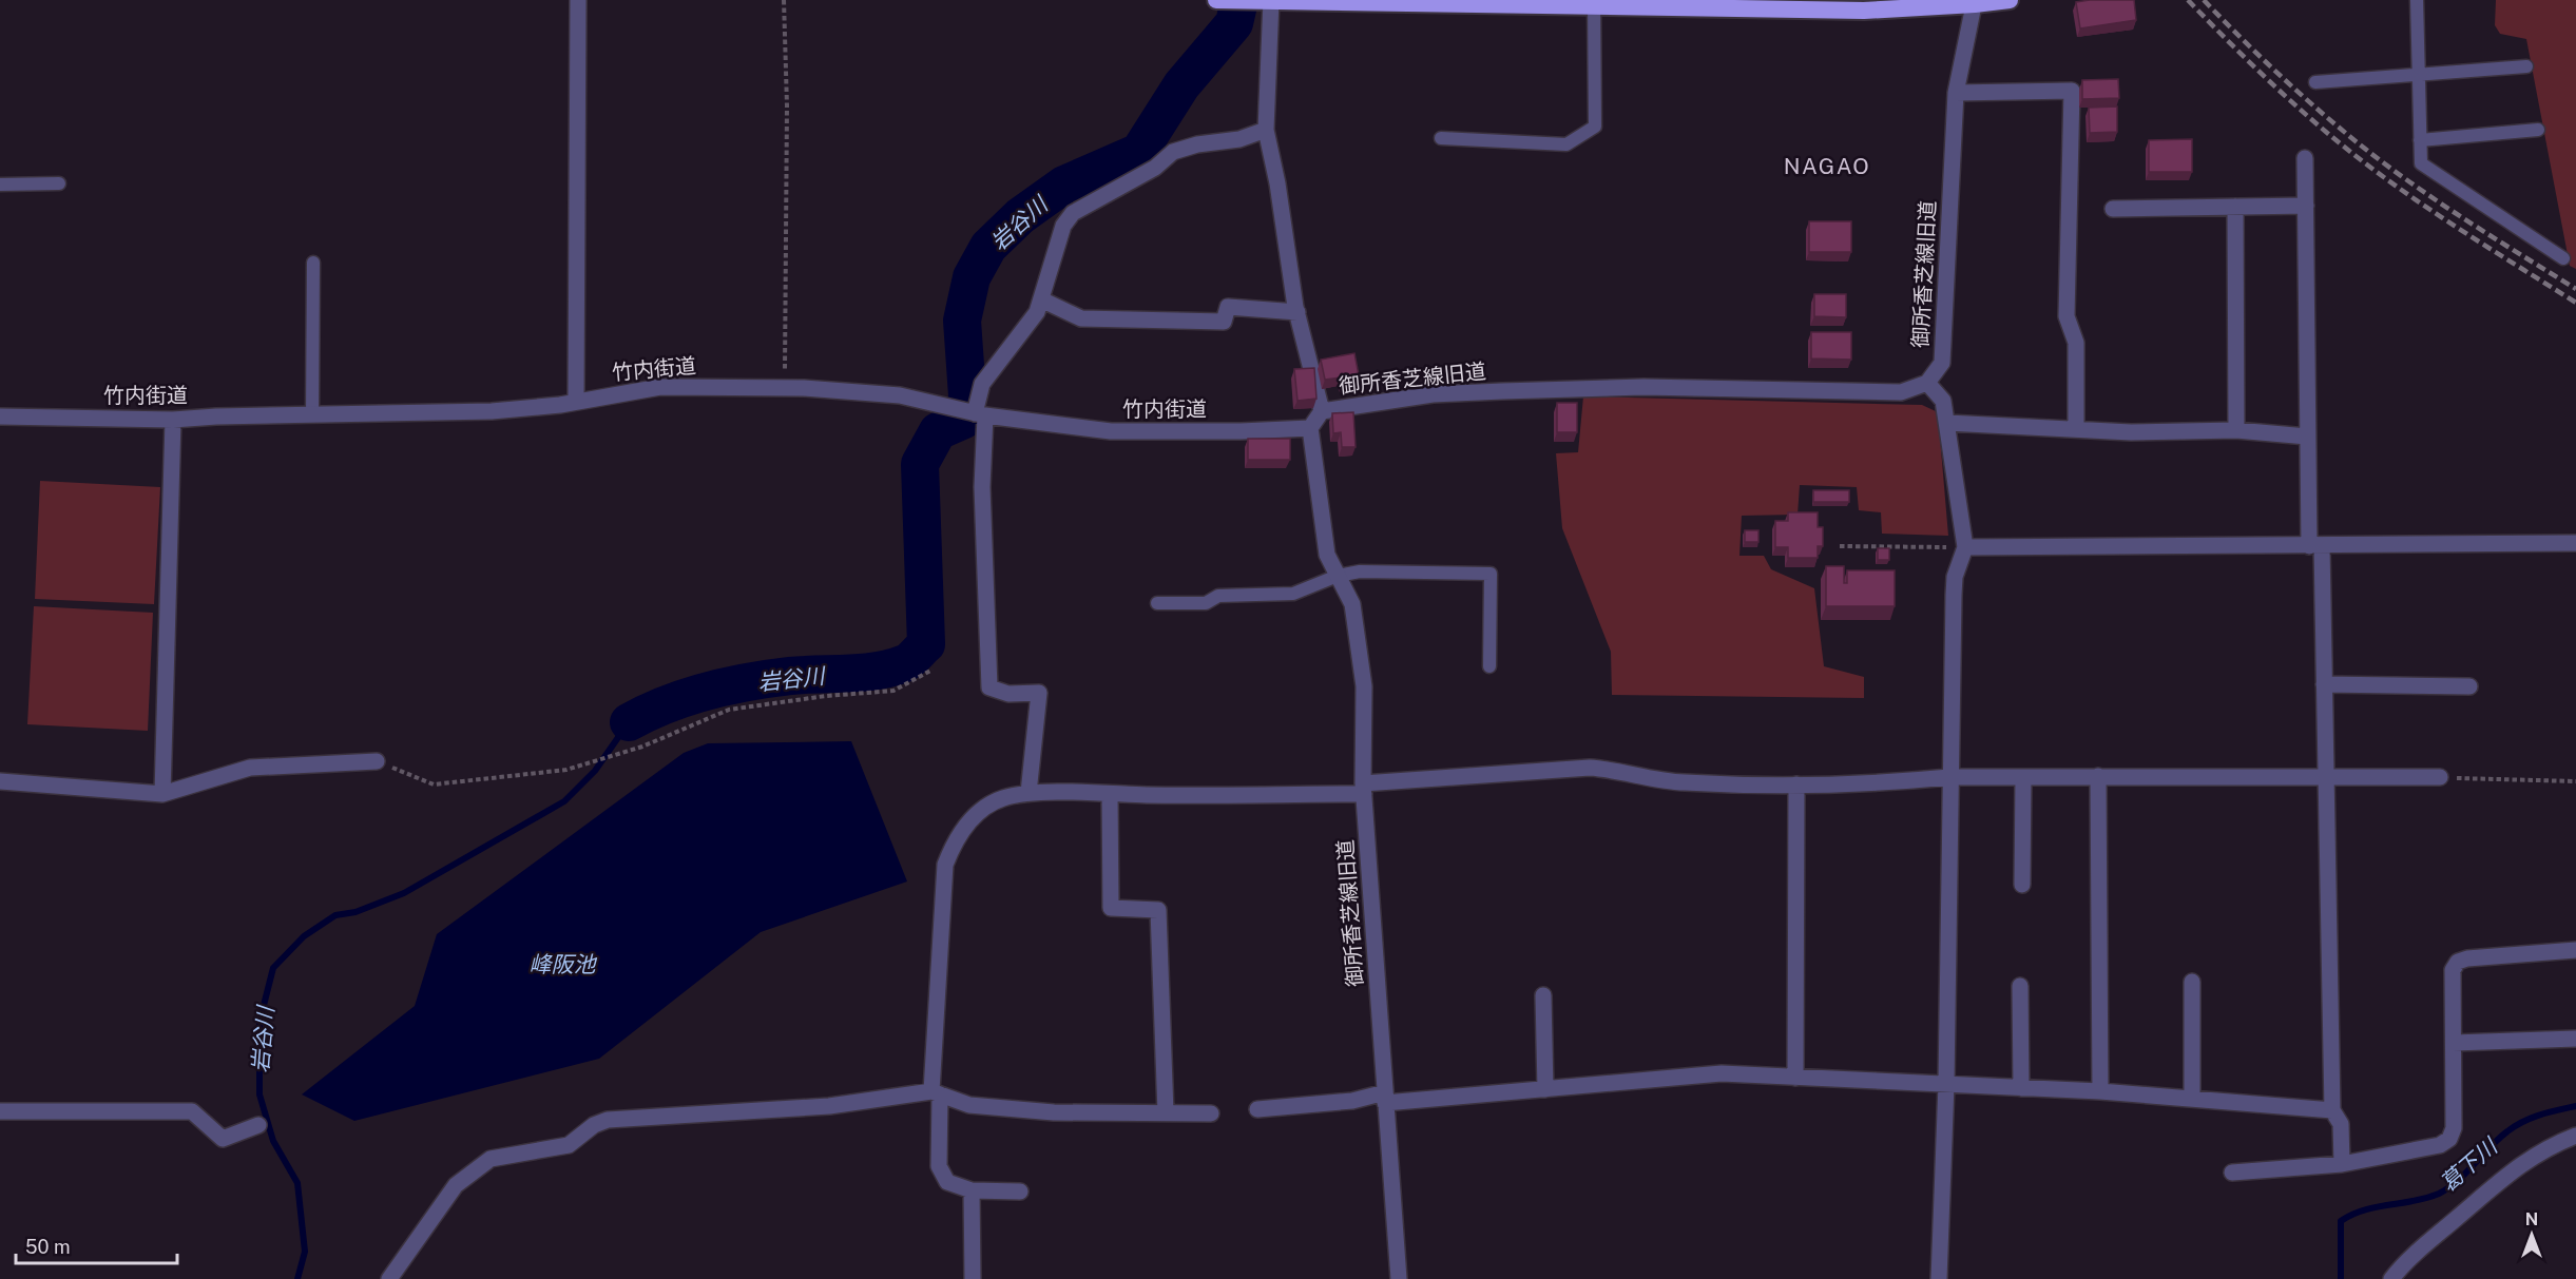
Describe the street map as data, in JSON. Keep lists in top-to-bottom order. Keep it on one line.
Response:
{"streets":{"street":["御所香芝線旧道","竹内街道"]},"crossings":[["御所香芝線旧道","竹内街道"]],"districts":["NAGAO"],"water":["岩谷川","峰阪池","葛下川"],"scale_bar":"50 m","north":"top"}
